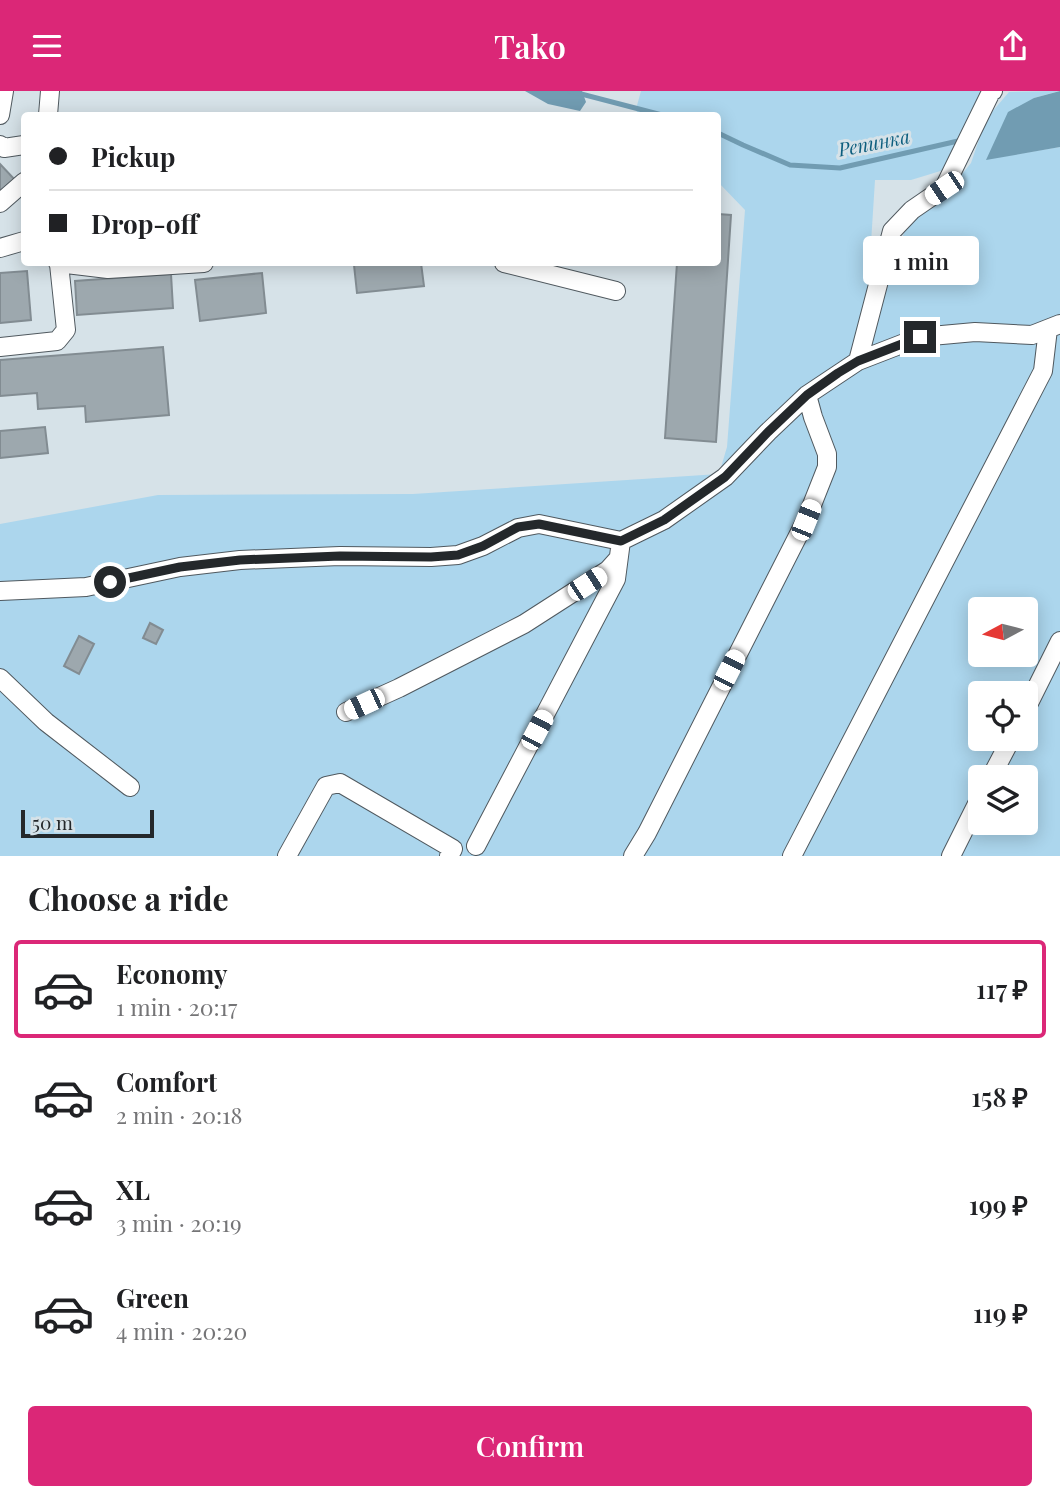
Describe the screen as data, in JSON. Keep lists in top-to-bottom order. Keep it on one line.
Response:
{"water":["Репинка"],"scale_bar":"50 m","north":"left","page":{"header":"Tako","banner":["Pickup","Drop-off"],"bubble":"1 min","scale":"50 m","heading":"Choose a ride","list":[{"name":"Economy","note":"1 min · 20:17","value":"117 ₽"},{"name":"Comfort","note":"2 min · 20:18","value":"158 ₽"},{"name":"XL","note":"3 min · 20:19","value":"199 ₽"},{"name":"Green","note":"4 min · 20:20","value":"119 ₽"}],"buttons":"Confirm"}}
